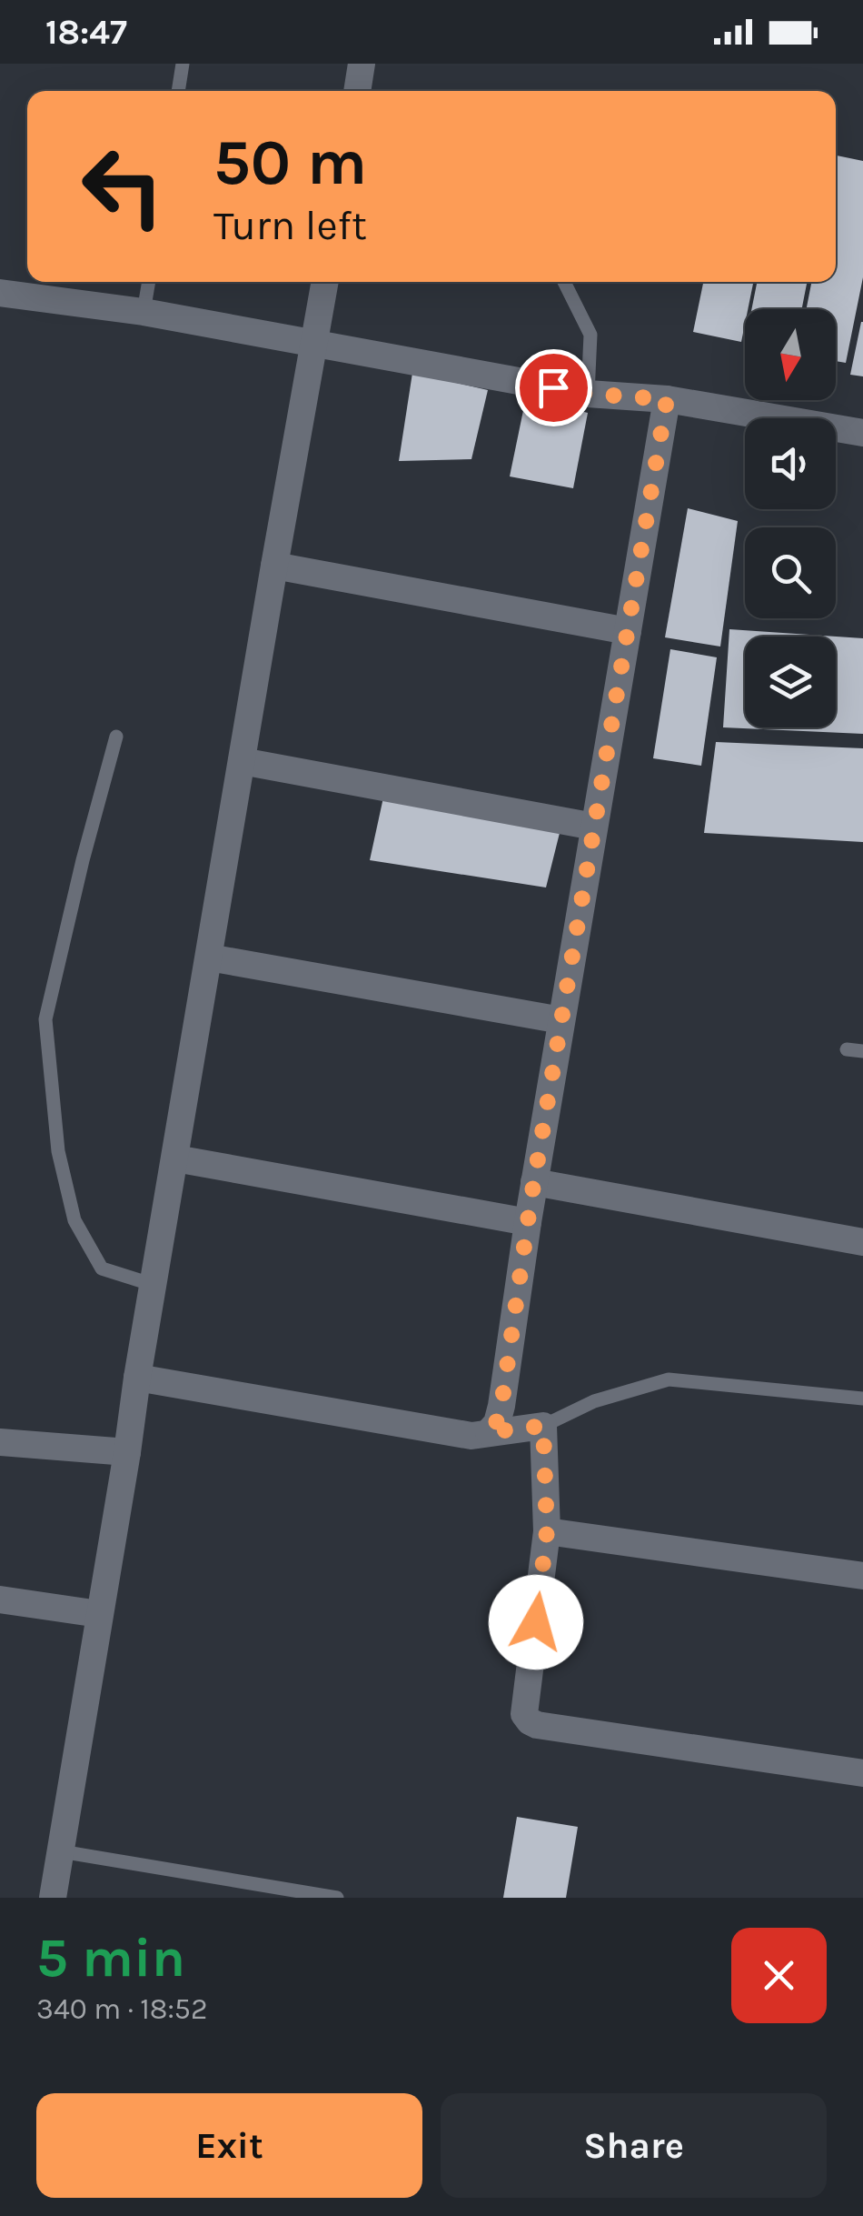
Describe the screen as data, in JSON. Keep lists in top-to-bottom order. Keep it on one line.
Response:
{"north":"bottom","page":{"status":"18:47","turn":["50 m","Turn left"],"heading":["5 min","340 m · 18:52"],"buttons":["Exit","Share"]}}
